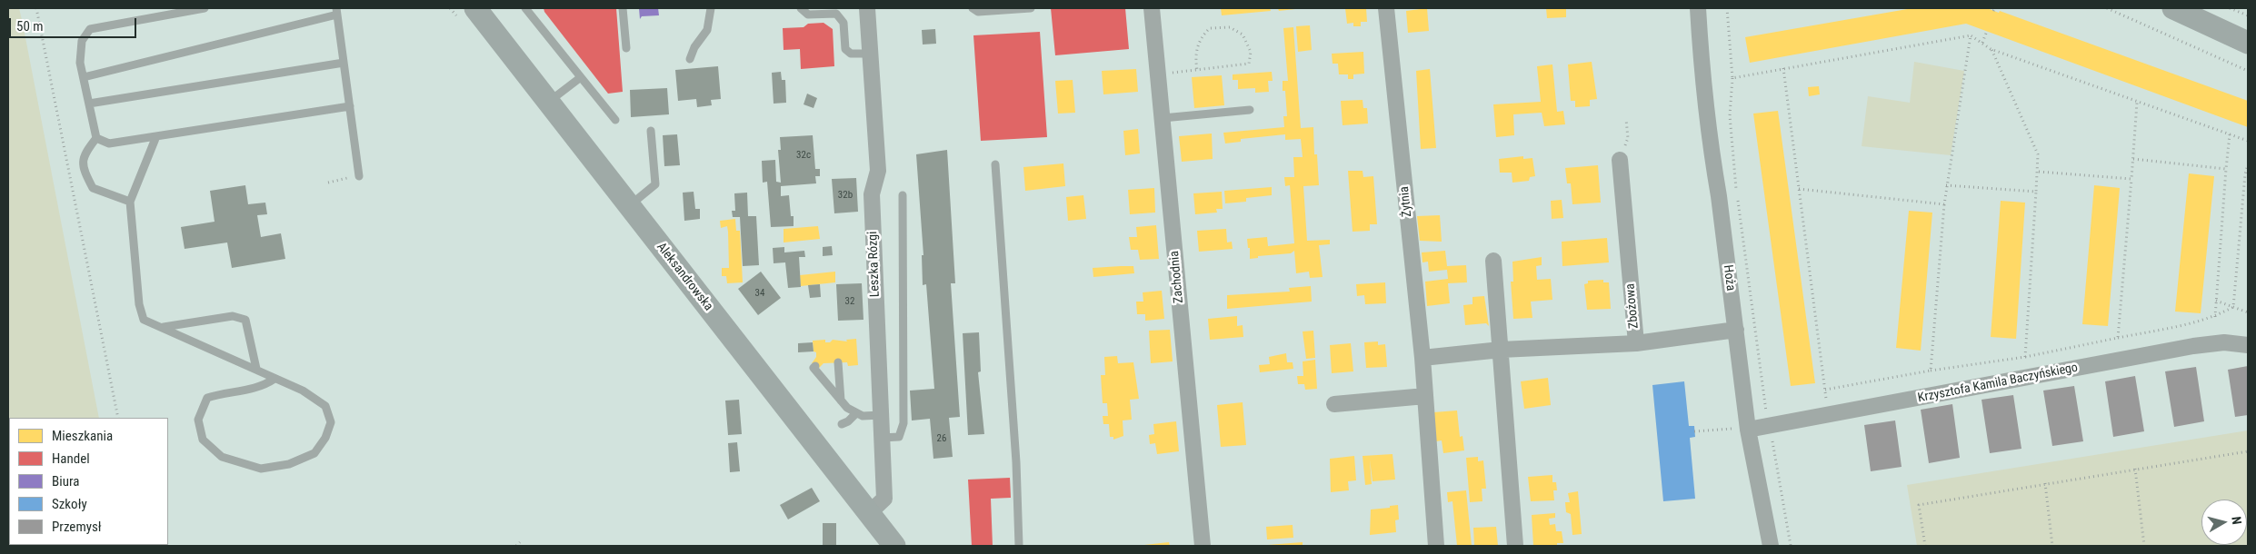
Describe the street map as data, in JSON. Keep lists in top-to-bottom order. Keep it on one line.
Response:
{"streets":{"main road":["Aleksandrowska"],"street":["Żytnia","Leszka Rózgi","Zachodnia","Hoża","Zbożowa","Krzysztofa Kamila Baczyńskiego"]},"crossings":[["Żytnia","Zbożowa"],["Leszka Rózgi","Aleksandrowska"],["Hoża","Krzysztofa Kamila Baczyńskiego"]],"house_numbers":["32c","32b","34","32","26"],"legend":["Mieszkania","Handel","Biura","Szkoły","Przemysł"],"scale_bar":"50 m","north":"right"}
